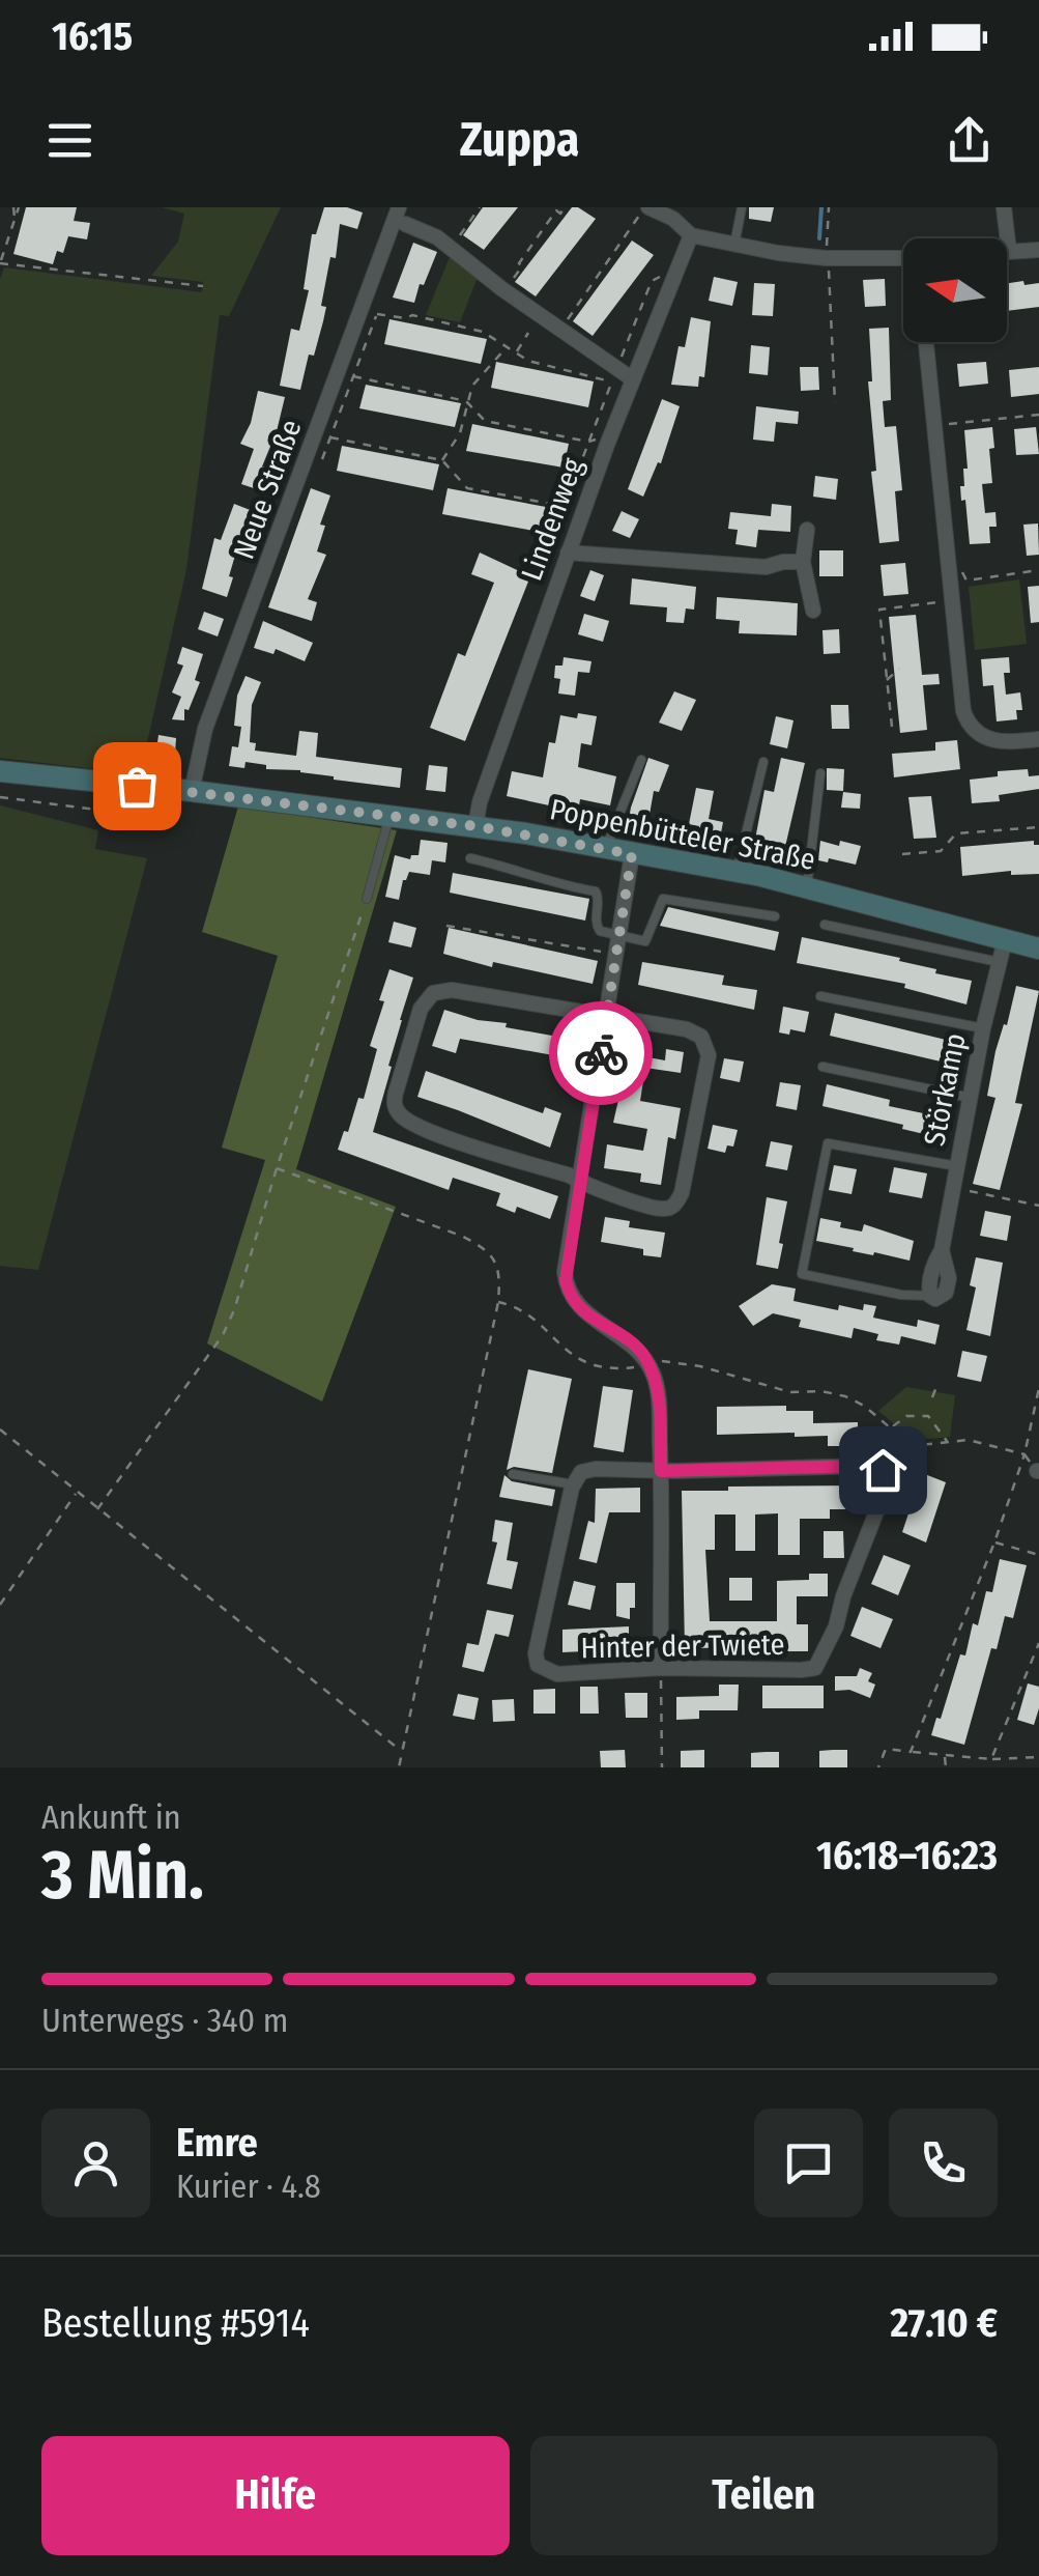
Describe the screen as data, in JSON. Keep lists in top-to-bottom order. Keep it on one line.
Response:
{"streets":{"main road":["Poppenbütteler Straße"],"street":["Neue Straße","Lindenweg","Störkamp","Hinter der Twiete"]},"crossings":[["Neue Straße","Poppenbütteler Straße"],["Lindenweg","Poppenbütteler Straße"],["Poppenbütteler Straße","Störkamp"]],"north":"left","page":{"status":"16:15","header":"Zuppa","heading":["3 Min.","Ankunft in","16:18–16:23"],"panel":["Emre","Kurier · 4.8","Bestellung #5914","27.10 €"],"bar":"Unterwegs · 340 m","buttons":["Hilfe","Teilen"]}}
